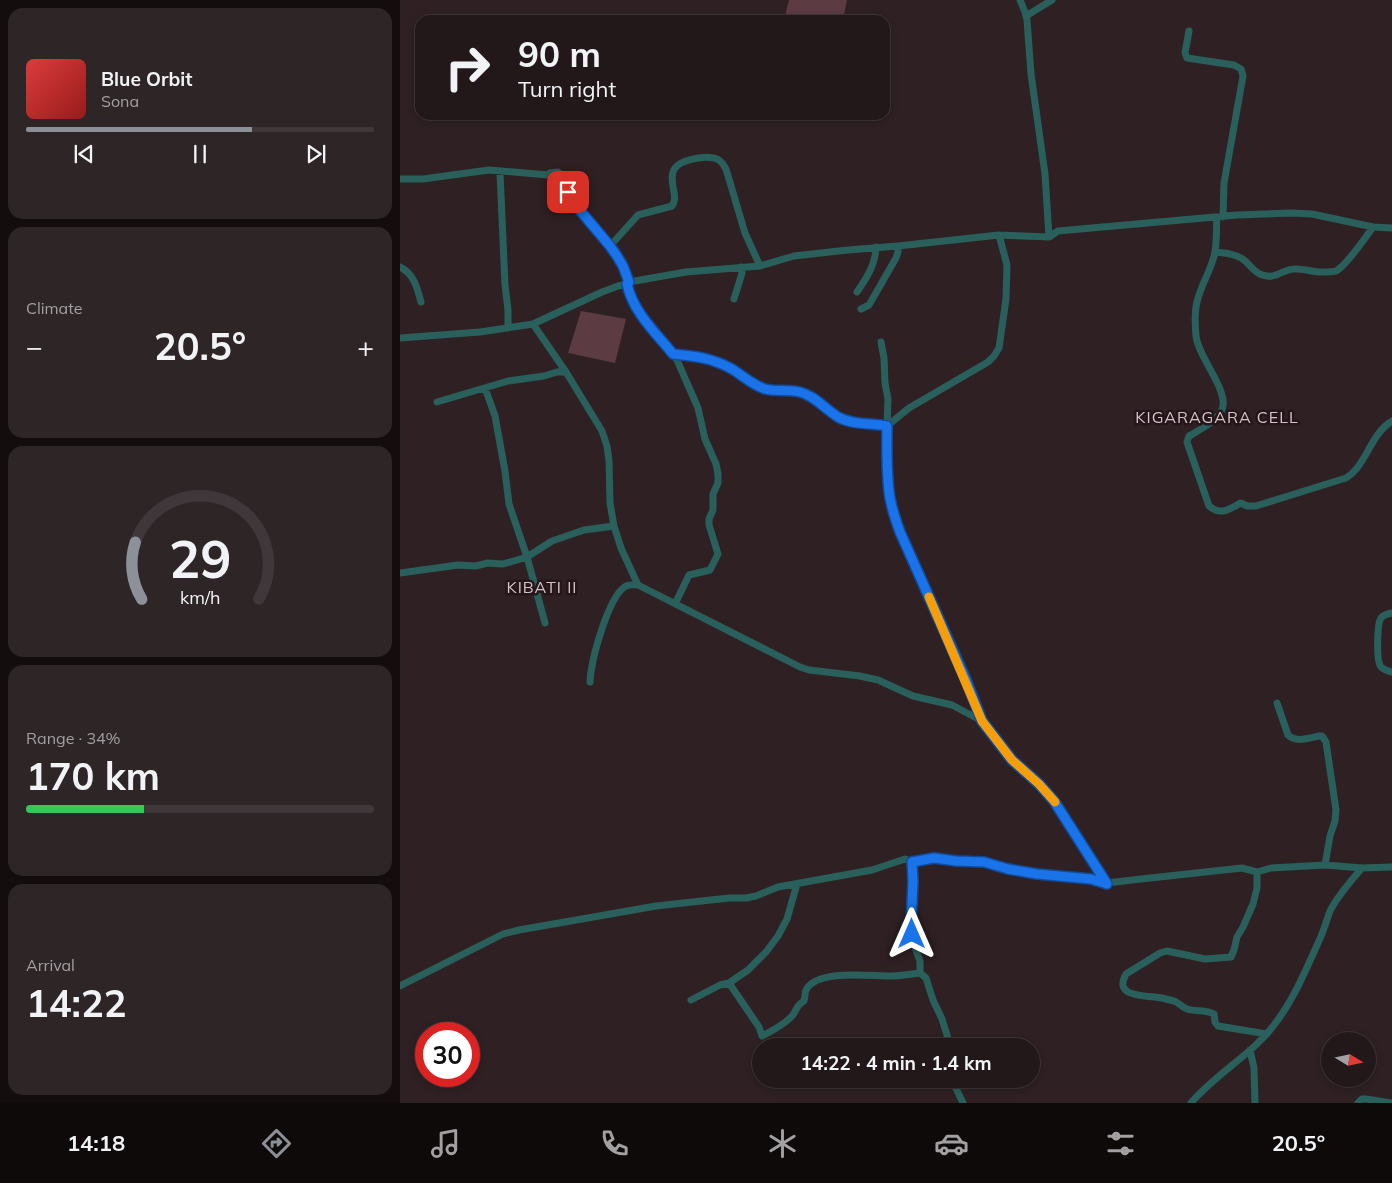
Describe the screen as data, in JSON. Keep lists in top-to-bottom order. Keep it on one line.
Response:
{"districts":["KIGARAGARA CELL","KIBATI II"],"north":"right","page":{"turn":["90 m","Turn right"],"song":["Blue Orbit","Sona"],"tile":["Climate",["Range · 34%","170 km"],["Arrival","14:22"]],"heat":["−","20.5°","+"],"limit":"30","trip":"14:22 · 4 min · 1.4 km","tabs":["14:18","20.5°"],"gauge":["29","km/h"]}}
